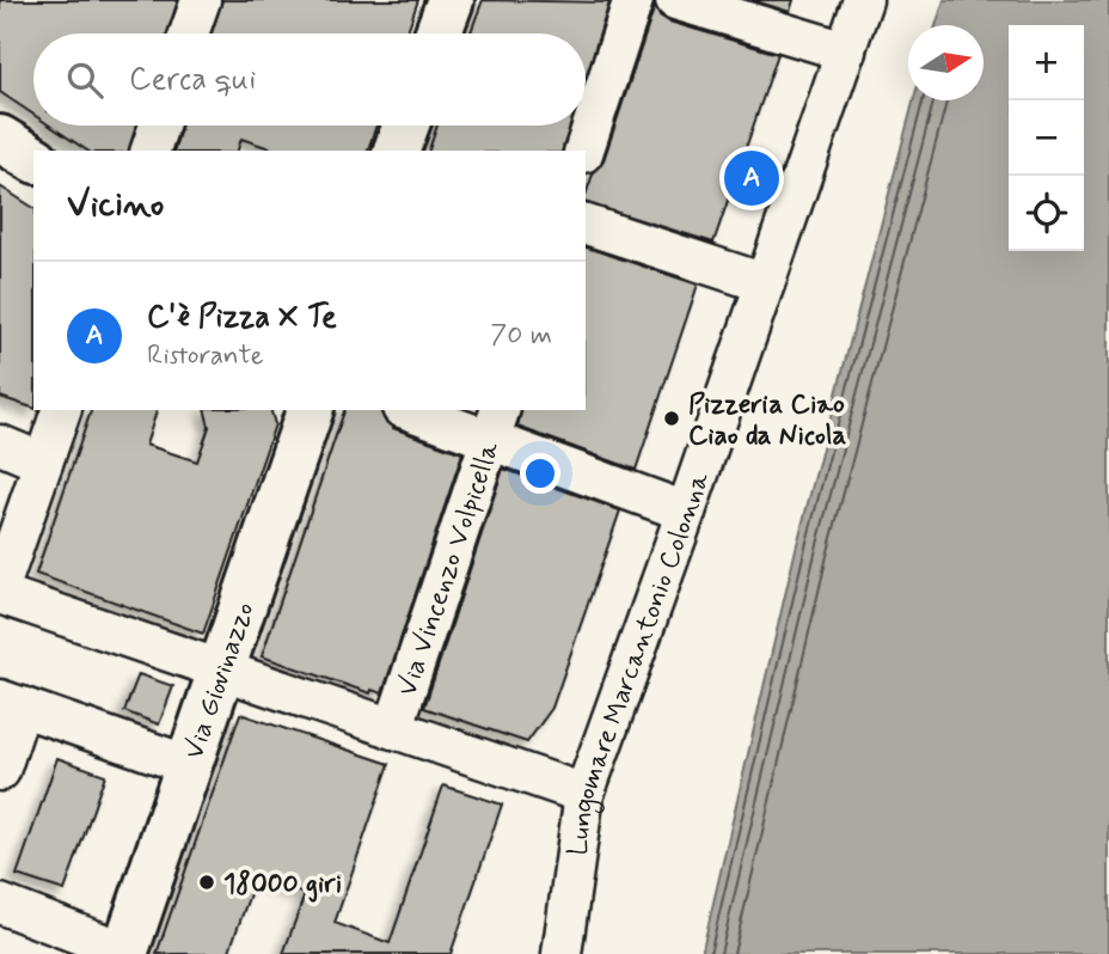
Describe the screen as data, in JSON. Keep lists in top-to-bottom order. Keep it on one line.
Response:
{"streets":{"street":["Via Vincenzo Volpicella","Lungomare Marcantonio Colonna","Via Giovinazzo"]},"places":["Pizzeria Ciao Ciao da Nicola","18000 giri"],"north":"right","page":{"map_buttons":["+","−"],"search":"Cerca qui","pins":"A","heading":"Vicino","list":[{"mark":"A","name":"C'è Pizza X Te","note":"Ristorante","value":"70 m"}]}}
